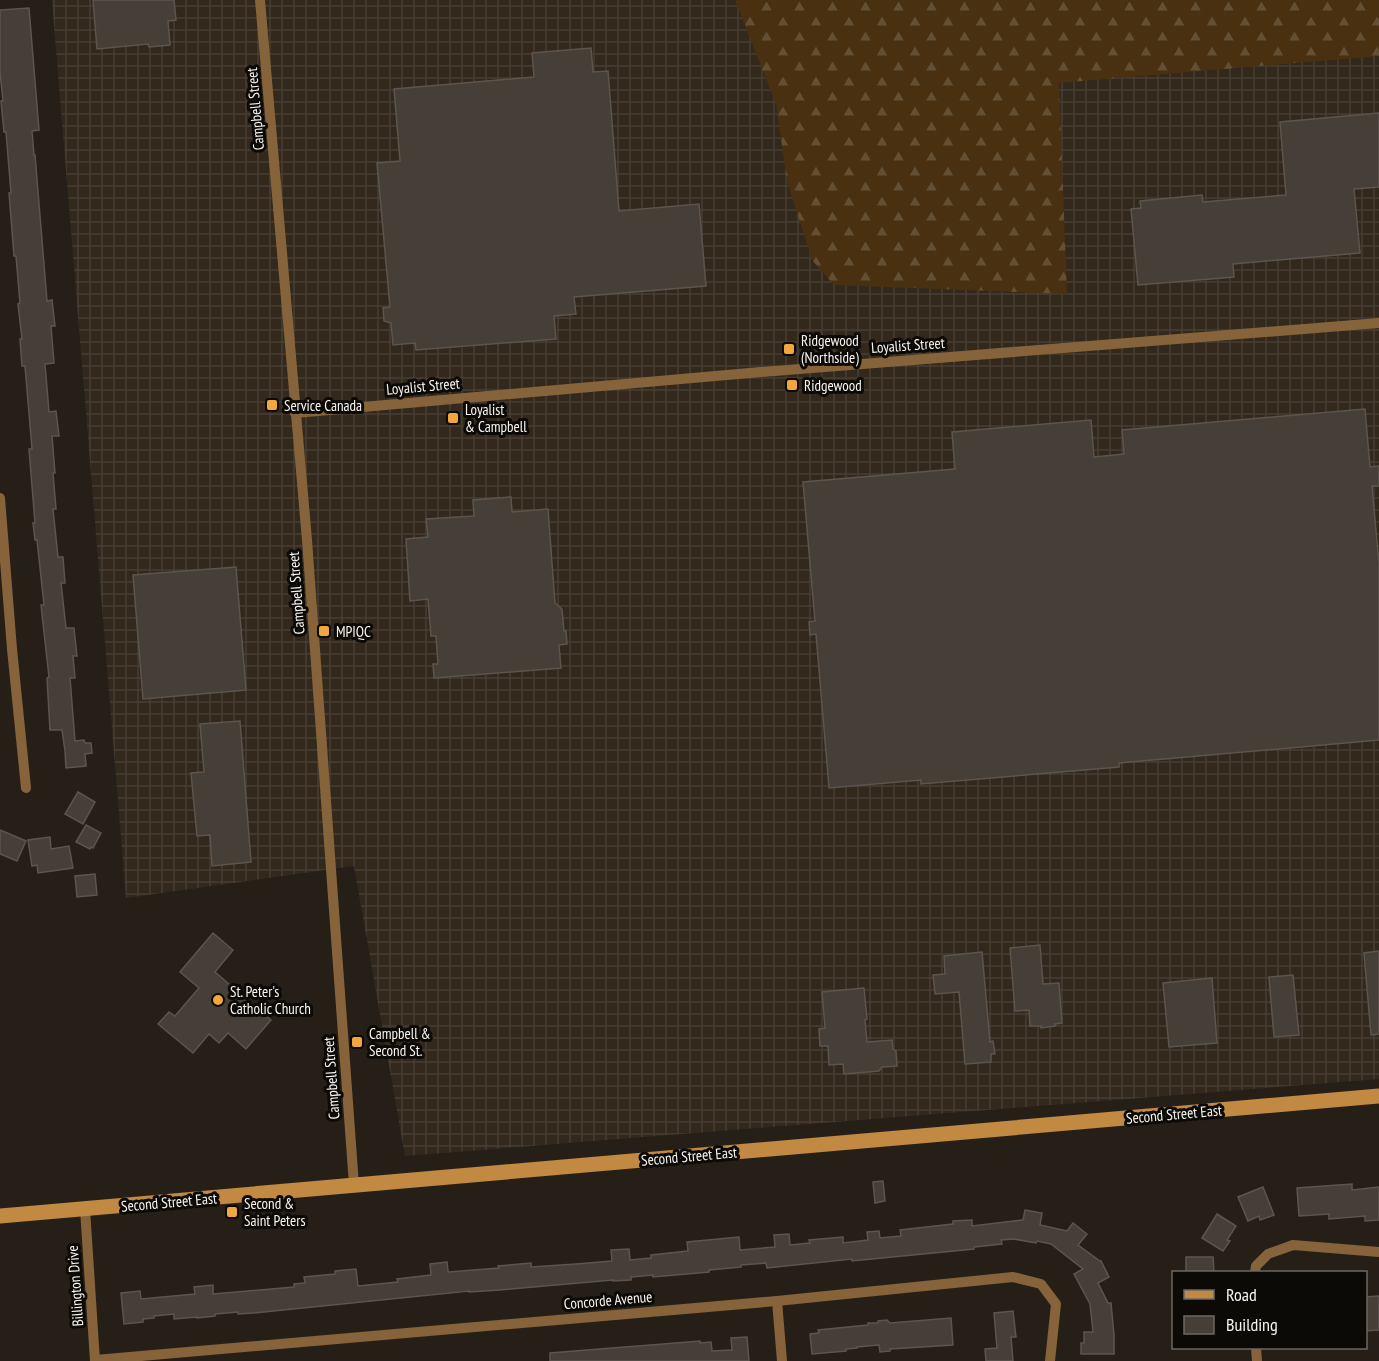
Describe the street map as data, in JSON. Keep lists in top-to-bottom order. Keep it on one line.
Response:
{"streets":{"main road":["Second Street East"],"street":["Campbell Street","Loyalist Street","Billington Drive","Concorde Avenue"]},"crossings":[["Campbell Street","Loyalist Street"],["Campbell Street","Second Street East"],["Second Street East","Billington Drive"],["Billington Drive","Concorde Avenue"]],"places":{"transit":["Ridgewood (Northside)","Ridgewood","Service Canada","Loyalist & Campbell","MPIQC","Campbell & Second St.","Second & Saint Peters"],"other":["St. Peter's Catholic Church"]},"legend":["Road","Building"]}
